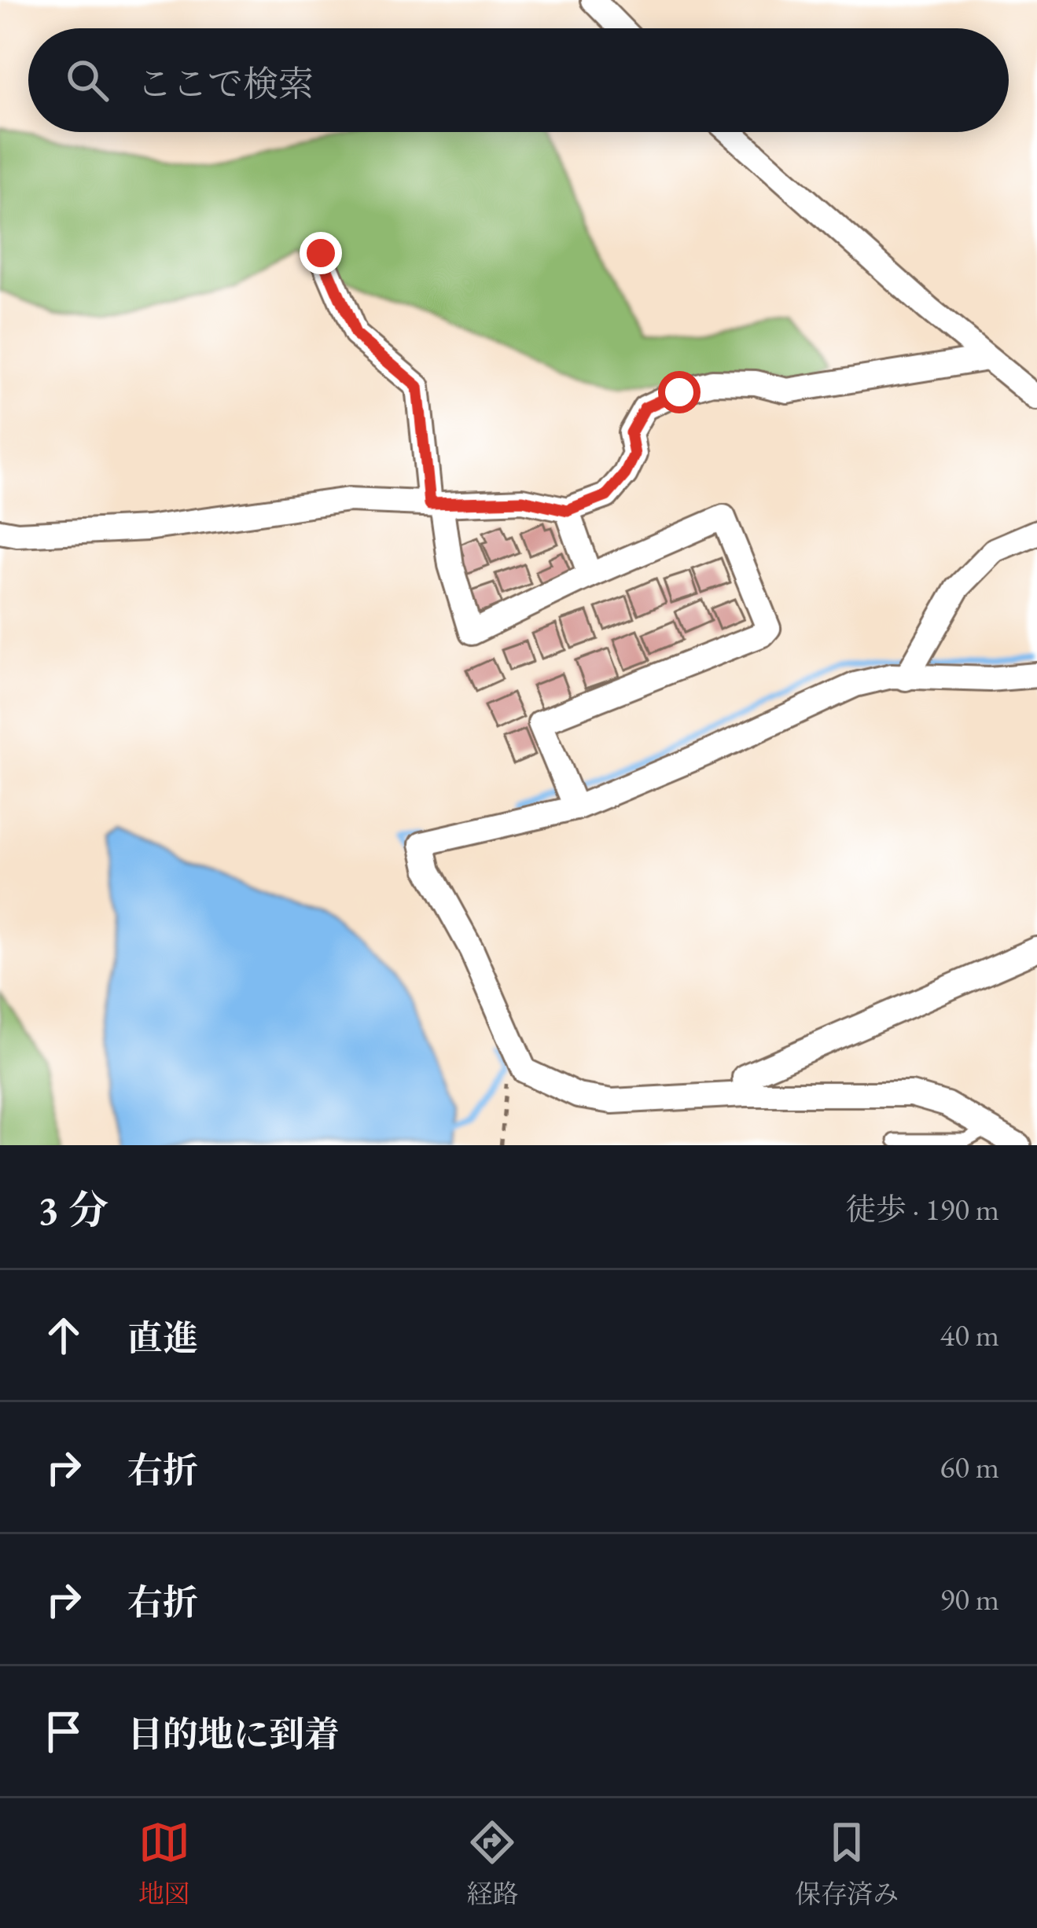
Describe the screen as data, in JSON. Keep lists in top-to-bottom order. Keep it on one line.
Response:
{"page":{"search":"ここで検索","heading":["3 分","徒歩 · 190 m"],"list":[["直進","40 m"],["右折","60 m"],["右折","90 m"],"目的地に到着"],"nav":["地図","経路","保存済み"]}}
